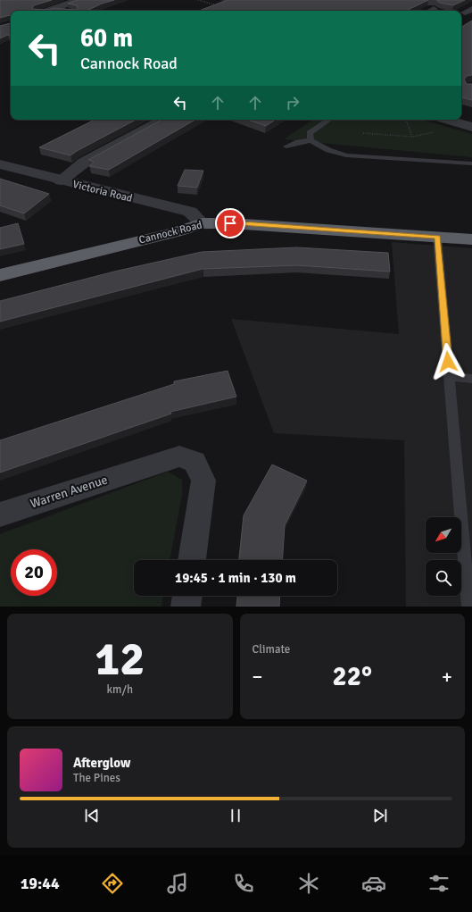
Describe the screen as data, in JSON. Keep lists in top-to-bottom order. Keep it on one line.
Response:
{"streets":{"highway":["Cannock Road"],"street":["Victoria Road","Warren Avenue"]},"crossings":[["Victoria Road","Cannock Road"]],"north":"bottom left","page":{"turn":["60 m","Cannock Road"],"limit":"20","trip":"19:45 · 1 min · 130 m","tile":[["12","km/h"],"Climate"],"heat":["−","22°","+"],"song":["Afterglow","The Pines"],"tabs":"19:44"}}
